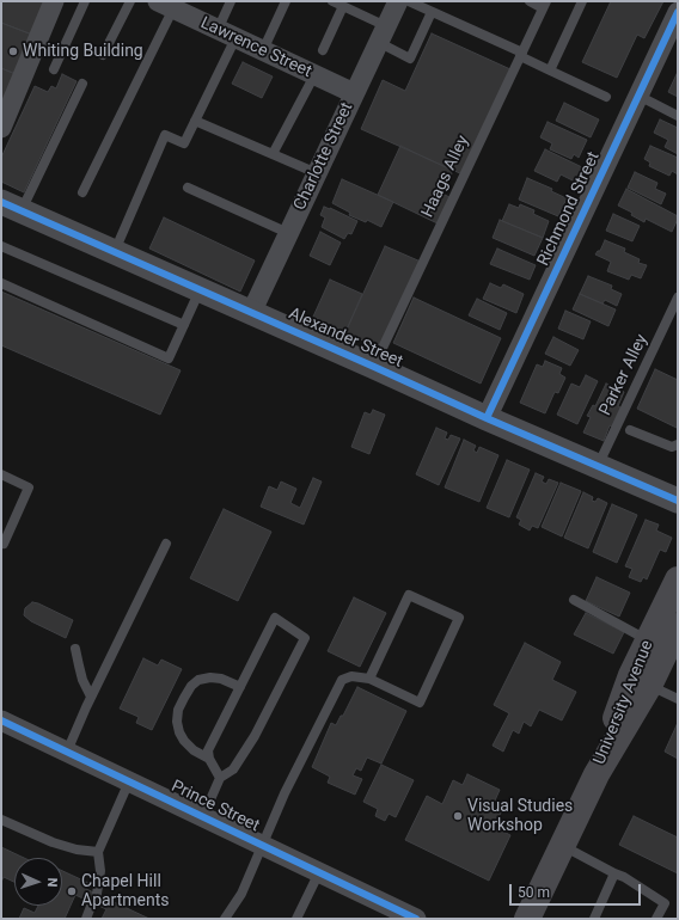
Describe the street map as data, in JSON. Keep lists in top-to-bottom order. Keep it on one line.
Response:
{"streets":{"main road":["University Avenue"],"street":["Lawrence Street","Charlotte Street","Richmond Street","Alexander Street","Prince Street"],"lane":["Haags Alley","Parker Alley"]},"crossings":[["Lawrence Street","Charlotte Street"],["Charlotte Street","Alexander Street"],["Haags Alley","Alexander Street"],["Richmond Street","Alexander Street"],["Alexander Street","Parker Alley"]],"places":["Whiting Building","Visual Studies Workshop","Chapel Hill Apartments"],"scale_bar":"50 m","north":"right"}
